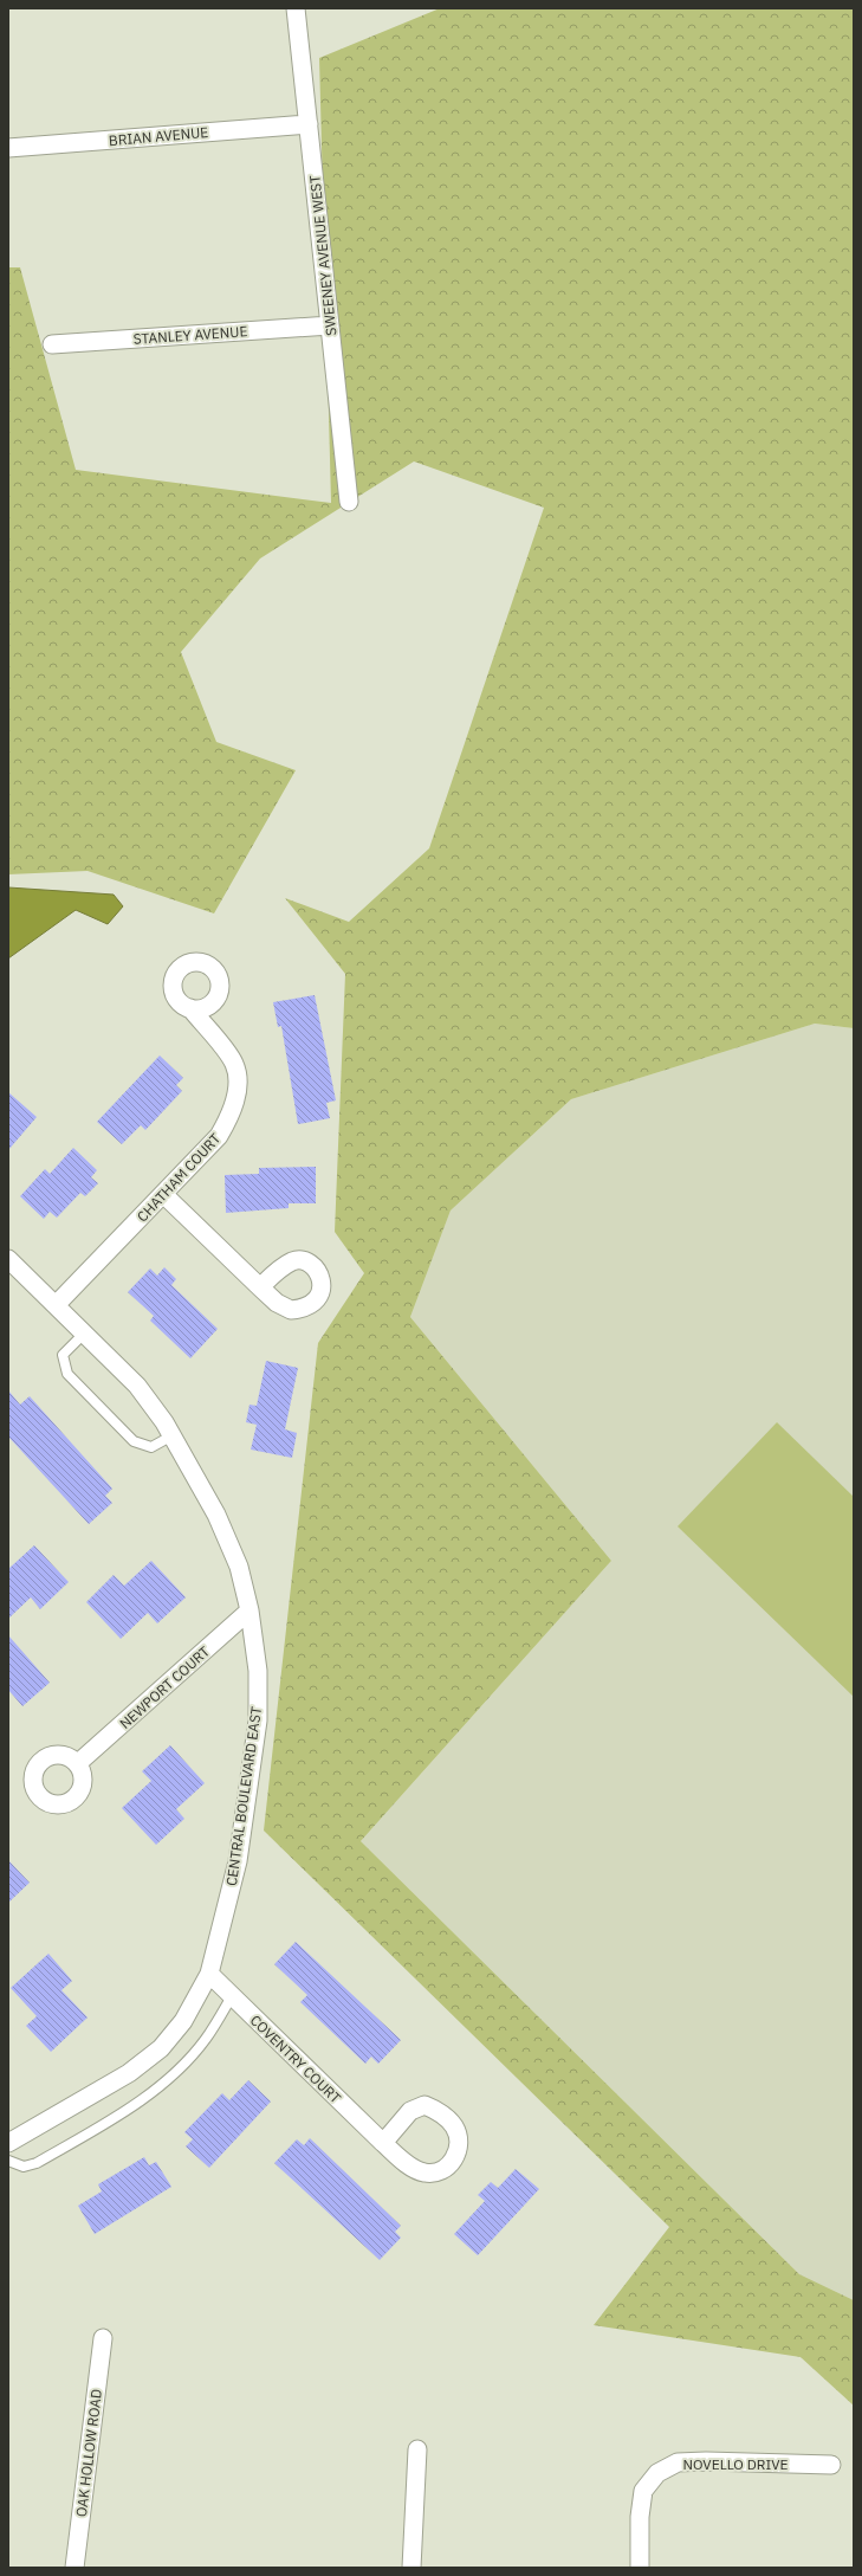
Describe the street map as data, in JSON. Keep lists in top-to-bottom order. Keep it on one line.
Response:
{"streets":{"street":["BRIAN AVENUE","SWEENEY AVENUE WEST","STANLEY AVENUE","CHATHAM COURT","NEWPORT COURT","CENTRAL BOULEVARD EAST","COVENTRY COURT","OAK HOLLOW ROAD","NOVELLO DRIVE"]},"crossings":[["BRIAN AVENUE","SWEENEY AVENUE WEST"],["SWEENEY AVENUE WEST","STANLEY AVENUE"],["CHATHAM COURT","CENTRAL BOULEVARD EAST"],["NEWPORT COURT","CENTRAL BOULEVARD EAST"],["CENTRAL BOULEVARD EAST","COVENTRY COURT"]]}
